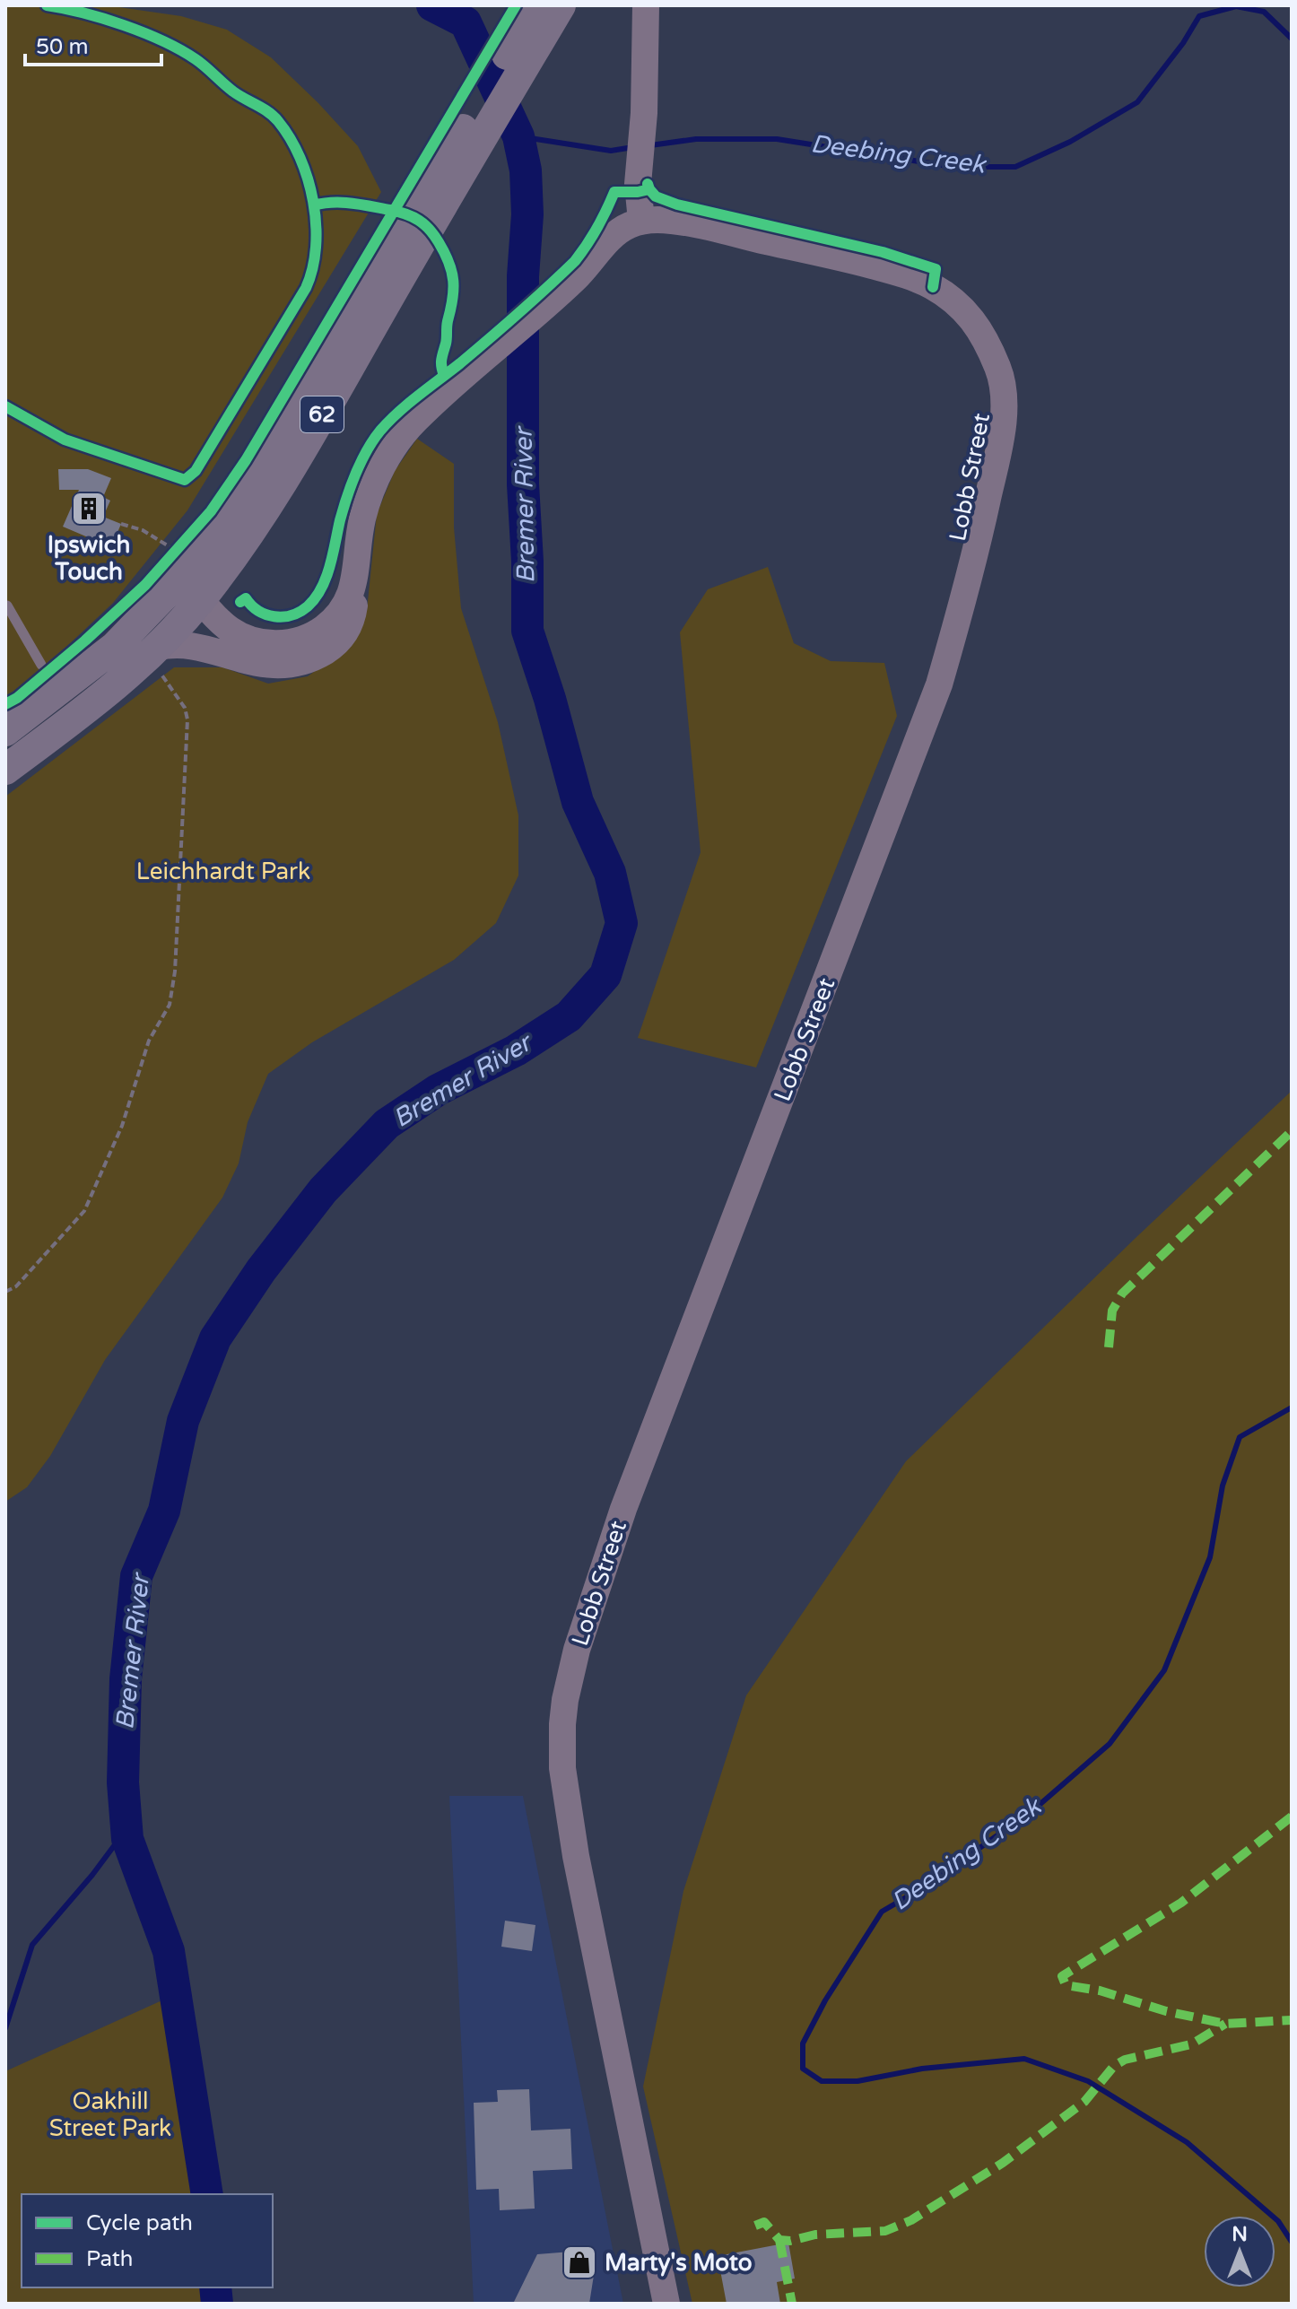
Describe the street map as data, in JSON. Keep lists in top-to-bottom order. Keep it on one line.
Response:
{"streets":{"main road":["62","Lobb Street"]},"crossings":[["62","Lobb Street"]],"water":["Deebing Creek","Bremer River"],"parks":["Leichhardt Park","Oakhill Street Park"],"places":{"building":["Ipswich Touch"],"shop":["Marty's Moto"]},"legend":["Cycle path","Path"],"scale_bar":"50 m","north":"top"}
